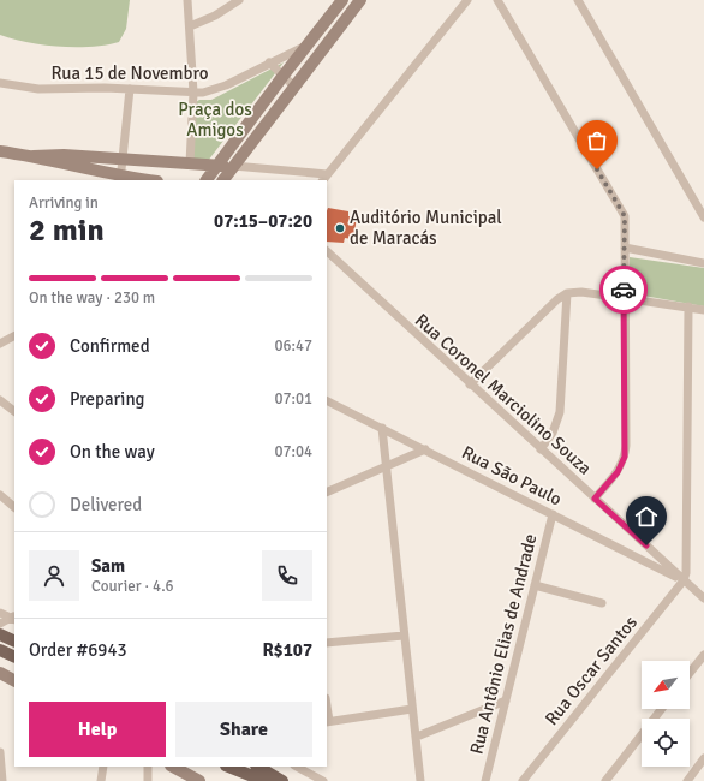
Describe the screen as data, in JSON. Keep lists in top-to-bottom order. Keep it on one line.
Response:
{"streets":{"street":["Rua 15 de Novembro","Rua Coronel Marciolino Souza","Rua São Paulo","Rua Antônio Elias de Andrade","Rua Oscar Santos"]},"crossings":[["Rua Coronel Marciolino Souza","Rua São Paulo"],["Rua Coronel Marciolino Souza","Rua Oscar Santos"],["Rua São Paulo","Rua Antônio Elias de Andrade"],["Rua São Paulo","Rua Oscar Santos"]],"parks":["Praça dos Amigos"],"places":["Auditório Municipal de Maracás"],"north":"bottom left","page":{"heading":["2 min","Arriving in","07:15–07:20"],"panel":["Sam","Courier · 4.6","Order #6943","R$107"],"bar":"On the way · 230 m","list":[["Confirmed","06:47"],["Preparing","07:01"],["On the way","07:04"],"Delivered"],"buttons":["Help","Share"]}}
